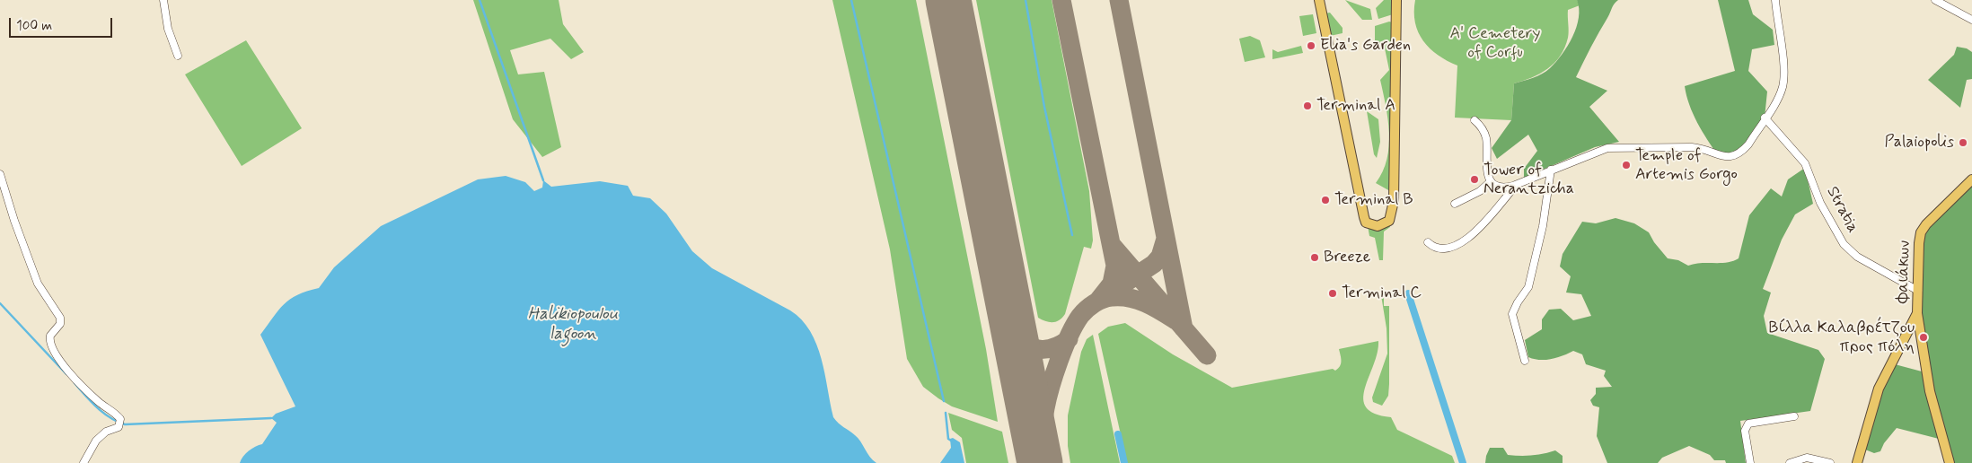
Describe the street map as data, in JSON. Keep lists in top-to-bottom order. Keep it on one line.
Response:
{"streets":{"main road":["Φαιάκων"],"street":["Stratia"]},"crossings":[["Stratia","Φαιάκων"]],"water":["Halikiopoulou lagoon"],"parks":["A' Cemetery of Corfu"],"places":["Elia's Garden","Terminal A","Palaiopolis","Temple of Artemis Gorgo","Tower of Nerantzicha","Terminal B","Breeze","Terminal C","Βίλλα Καλαβρέτζου προς πόλη"],"scale_bar":"100 m"}
